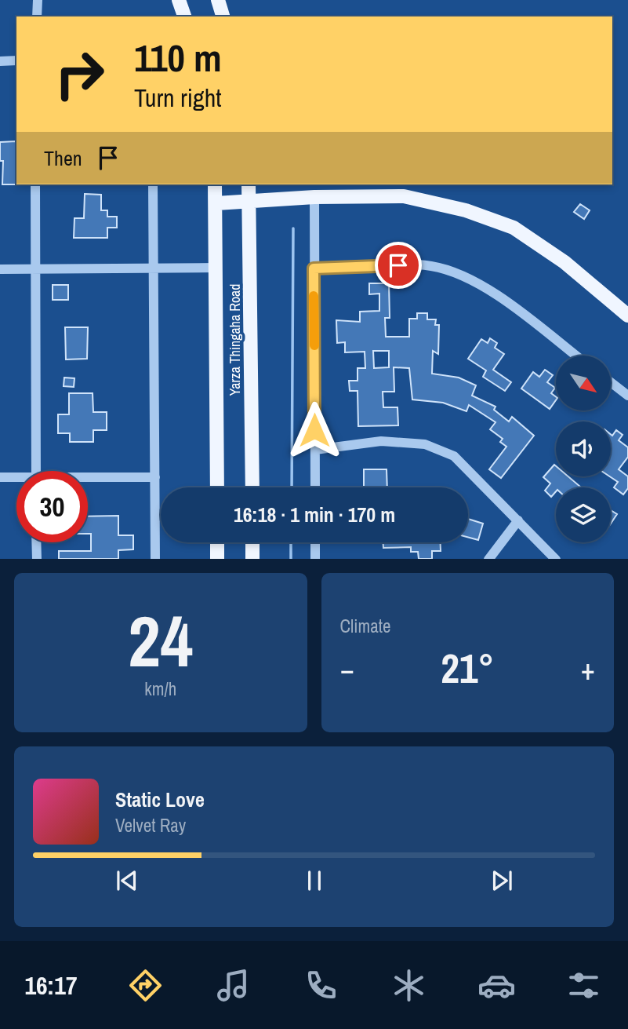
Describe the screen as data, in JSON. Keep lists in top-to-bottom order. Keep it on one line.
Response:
{"streets":{"main road":["Yarza Thingaha Road"]},"north":"bottom right","page":{"turn":["110 m","Turn right"],"then":"Then","limit":"30","trip":"16:18 · 1 min · 170 m","tile":[["24","km/h"],"Climate"],"heat":["−","21°","+"],"song":["Static Love","Velvet Ray"],"tabs":"16:17"}}
